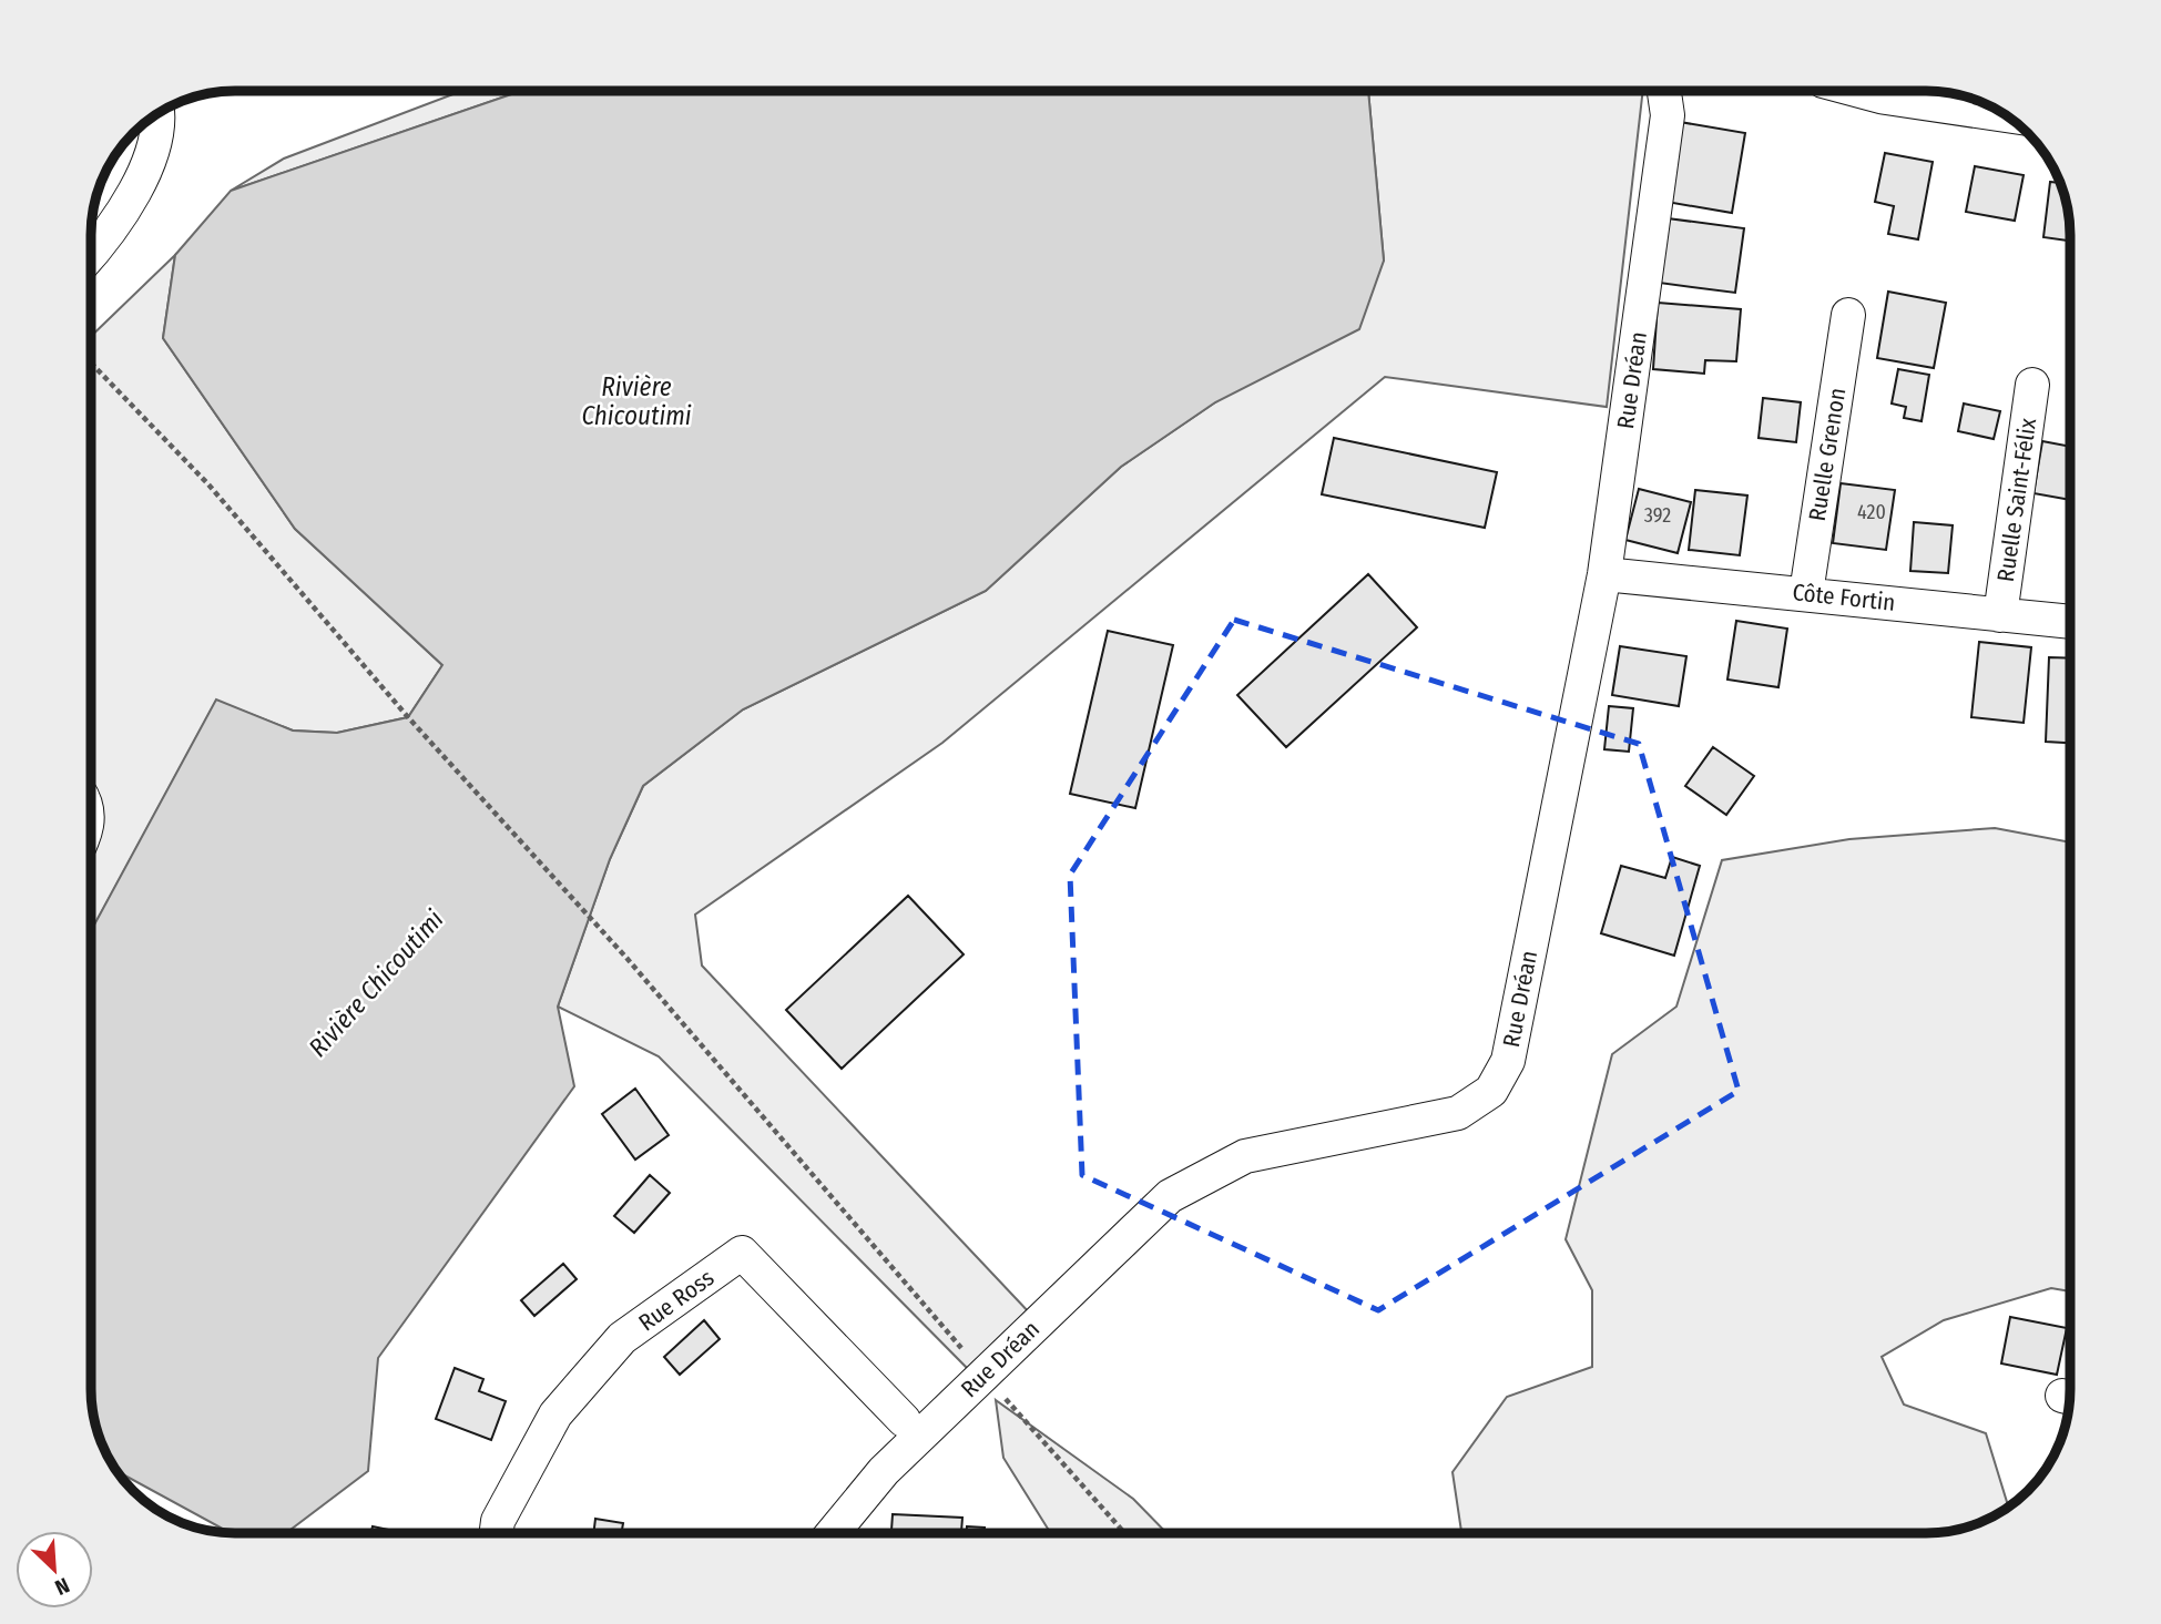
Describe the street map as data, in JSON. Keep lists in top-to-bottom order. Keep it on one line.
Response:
{"streets":{"street":["Rue Dréan","Ruelle Grenon","Ruelle Saint-Félix","Côte Fortin","Rue Ross"]},"crossings":[["Rue Dréan","Côte Fortin"],["Ruelle Grenon","Côte Fortin"],["Ruelle Saint-Félix","Côte Fortin"]],"water":["Rivière Chicoutimi"],"house_numbers":["420","392"],"north":"bottom right"}
